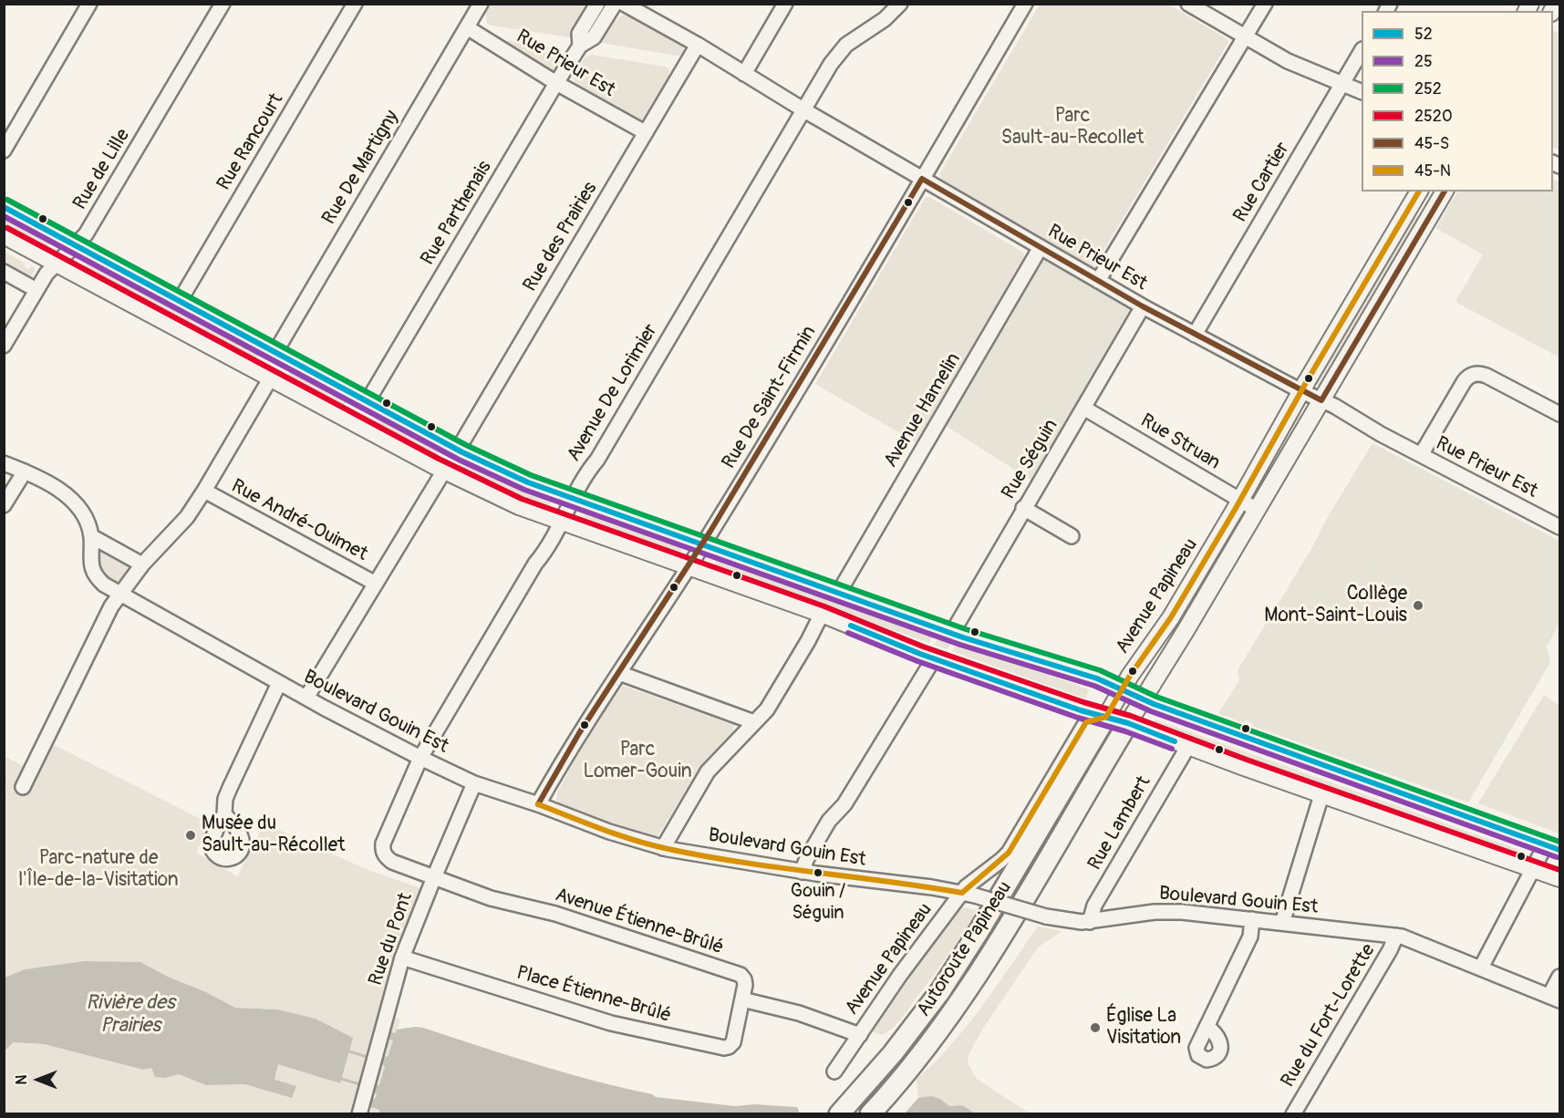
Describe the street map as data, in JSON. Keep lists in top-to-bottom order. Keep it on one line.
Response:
{"streets":{"highway":["Autoroute Papineau"],"main road":["Avenue Papineau"],"street":["Rue Prieur Est","Rue Rancourt","Rue De Martigny","Rue de Lille","Rue Cartier","Rue Parthenais","Rue des Prairies","Avenue De Lorimier","Rue De Saint-Firmin","Avenue Hamelin","Rue Struan","Rue Séguin","Rue André-Ouimet","Boulevard Gouin Est","Rue Lambert","Avenue Étienne-Brûlé","Rue du Pont","Place Étienne-Brûlé","Rue du Fort-Lorette"]},"crossings":[["Rue Prieur Est","Rue De Martigny"],["Rue Prieur Est","Rue Cartier"],["Rue Prieur Est","Rue Parthenais"],["Rue Prieur Est","Rue des Prairies"],["Rue Prieur Est","Avenue De Lorimier"],["Rue Prieur Est","Rue De Saint-Firmin"],["Rue Prieur Est","Avenue Hamelin"],["Rue Prieur Est","Rue Séguin"],["Rue Prieur Est","Avenue Papineau"],["Avenue De Lorimier","Boulevard Gouin Est"],["Avenue De Lorimier","Avenue Étienne-Brûlé"],["Rue De Saint-Firmin","Boulevard Gouin Est"],["Rue Struan","Rue Séguin"],["Rue Struan","Avenue Papineau"],["Avenue Papineau","Boulevard Gouin Est"],["Avenue Papineau","Autoroute Papineau"],["Boulevard Gouin Est","Rue Lambert"],["Boulevard Gouin Est","Rue du Pont"],["Boulevard Gouin Est","Rue du Fort-Lorette"],["Avenue Étienne-Brûlé","Rue du Pont"],["Avenue Étienne-Brûlé","Place Étienne-Brûlé"],["Rue du Pont","Place Étienne-Brûlé"]],"water":["Rivière des Prairies"],"parks":["Parc Sault-au-Recollet","Parc Lomer-Gouin","Parc-nature de l'Île-de-la-Visitation"],"places":["Collège Mont-Saint-Louis","Musée du Sault-au-Récollet","Gouin / Séguin","Église La Visitation"],"lines":["transit line 45-S","transit line 45-N","transit line 252","transit line 52","transit line 25","transit line 252O"],"legend":["52","25","252","252O","45-S","45-N"],"north":"left"}
